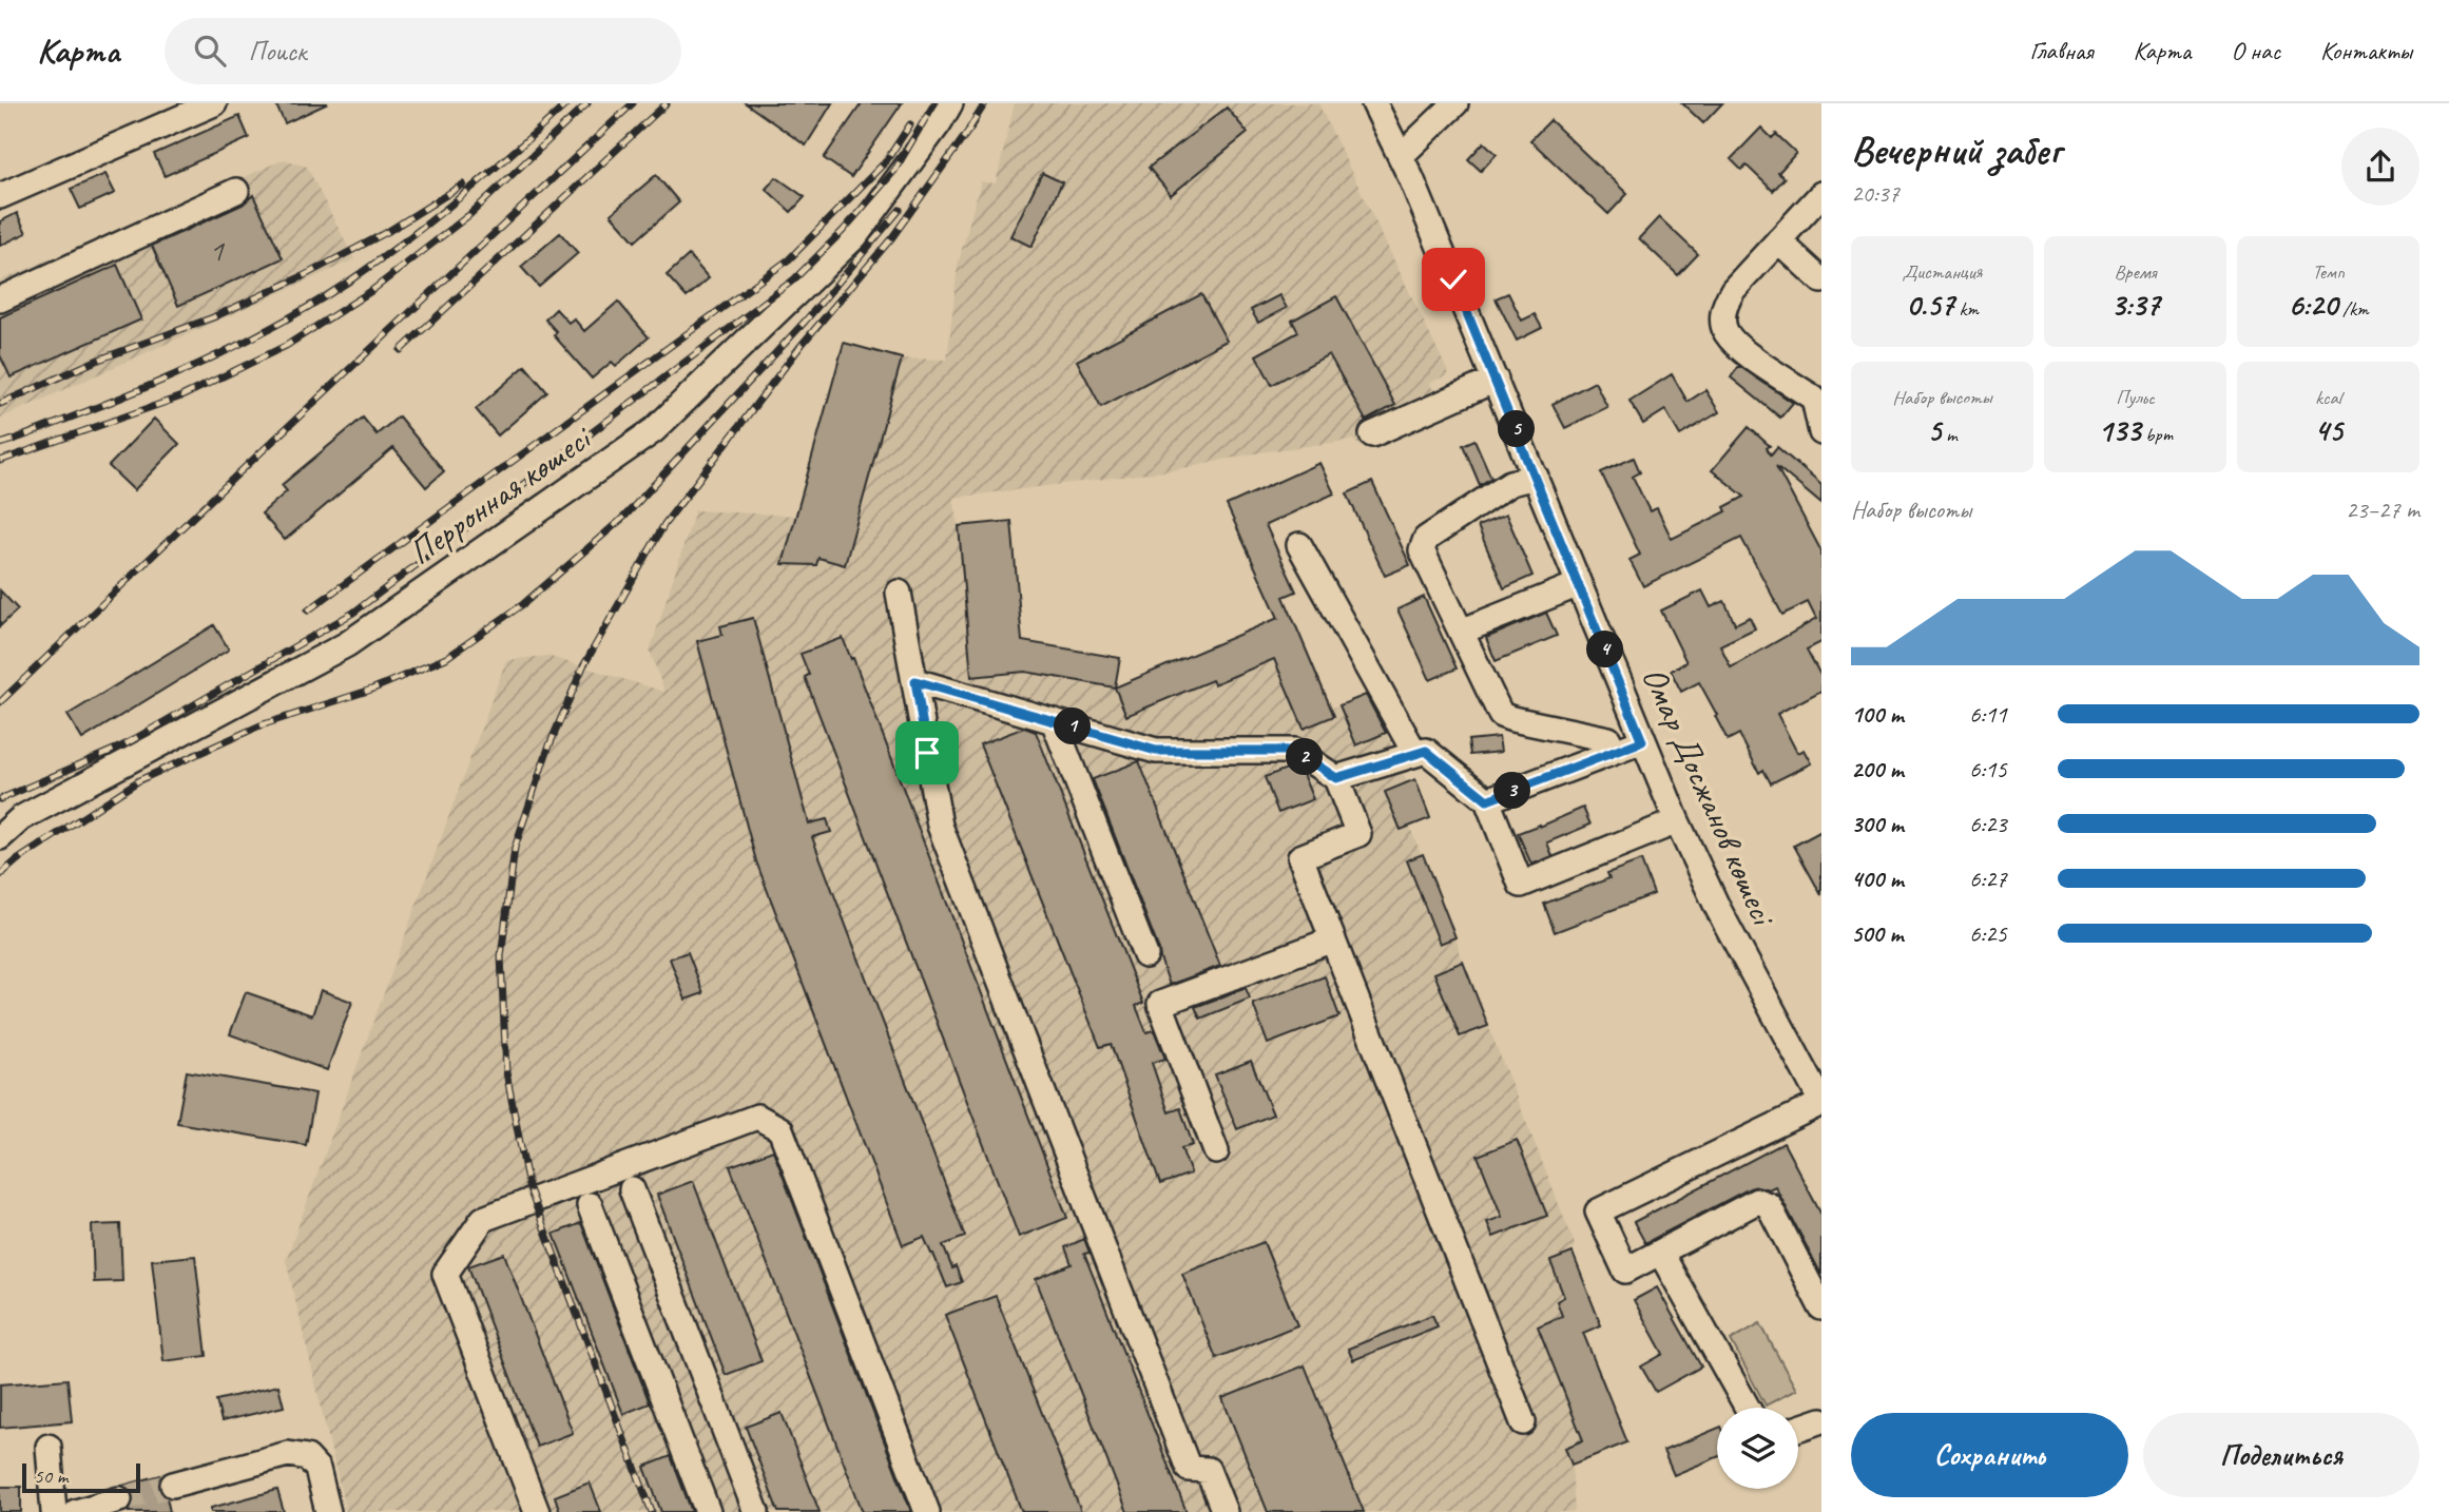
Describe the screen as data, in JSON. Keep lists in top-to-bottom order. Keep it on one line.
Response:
{"streets":{"street":["Перронная көшесі","Омар Досжанов көшесі"]},"house_numbers":["1"],"scale_bar":"50 m","page":{"header":"Карта","search":"Поиск","nav":["Главная","Карта","О нас","Контакты"],"heading":["Вечерний забег","20:37"],"stats":[["Дистанция","0.57 km"],["Время","3:37"],["Темп","6:20 /km"],["Набор высоты","5 m"],["Пульс","133 bpm"],["kcal","45"]],"pins":["5","4","1","2","3"],"chart":["Набор высоты","23–27 m"],"list":[{"name":"100 m","note":"6:11"},{"name":"200 m","note":"6:15"},{"name":"300 m","note":"6:23"},{"name":"400 m","note":"6:27"},{"name":"500 m","note":"6:25"}],"buttons":["Сохранить","Поделиться"],"scale":"50 m"}}
